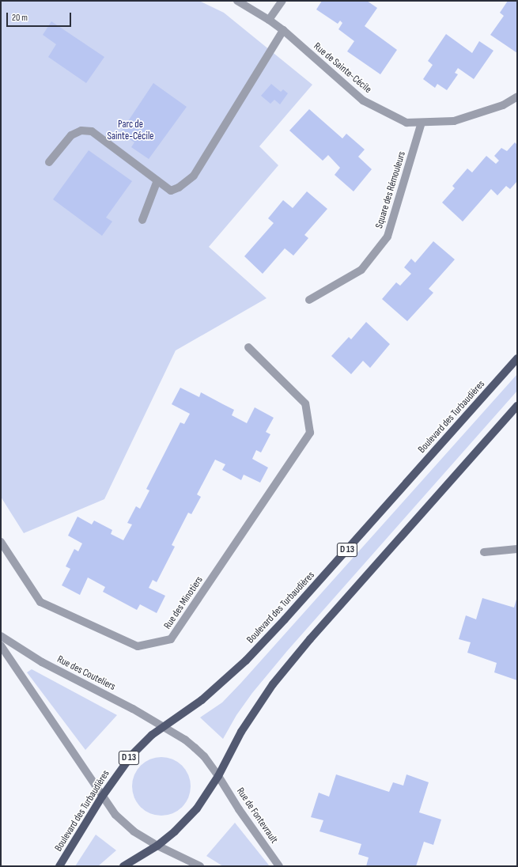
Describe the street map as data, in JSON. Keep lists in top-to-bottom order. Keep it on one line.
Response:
{"streets":{"main road":["Boulevard des Turbaudières","D 13"],"street":["Rue de Sainte-Cécile","Square des Rémouleurs","Rue des Minotiers","Rue des Couteliers","Rue de Fontevrault"]},"crossings":[["Rue de Sainte-Cécile","Square des Rémouleurs"],["Boulevard des Turbaudières","Rue des Couteliers"],["Boulevard des Turbaudières","Rue de Fontevrault"],["Rue des Couteliers","Rue de Fontevrault"]],"parks":["Parc de Sainte-Cécile"],"scale_bar":"20 m"}
